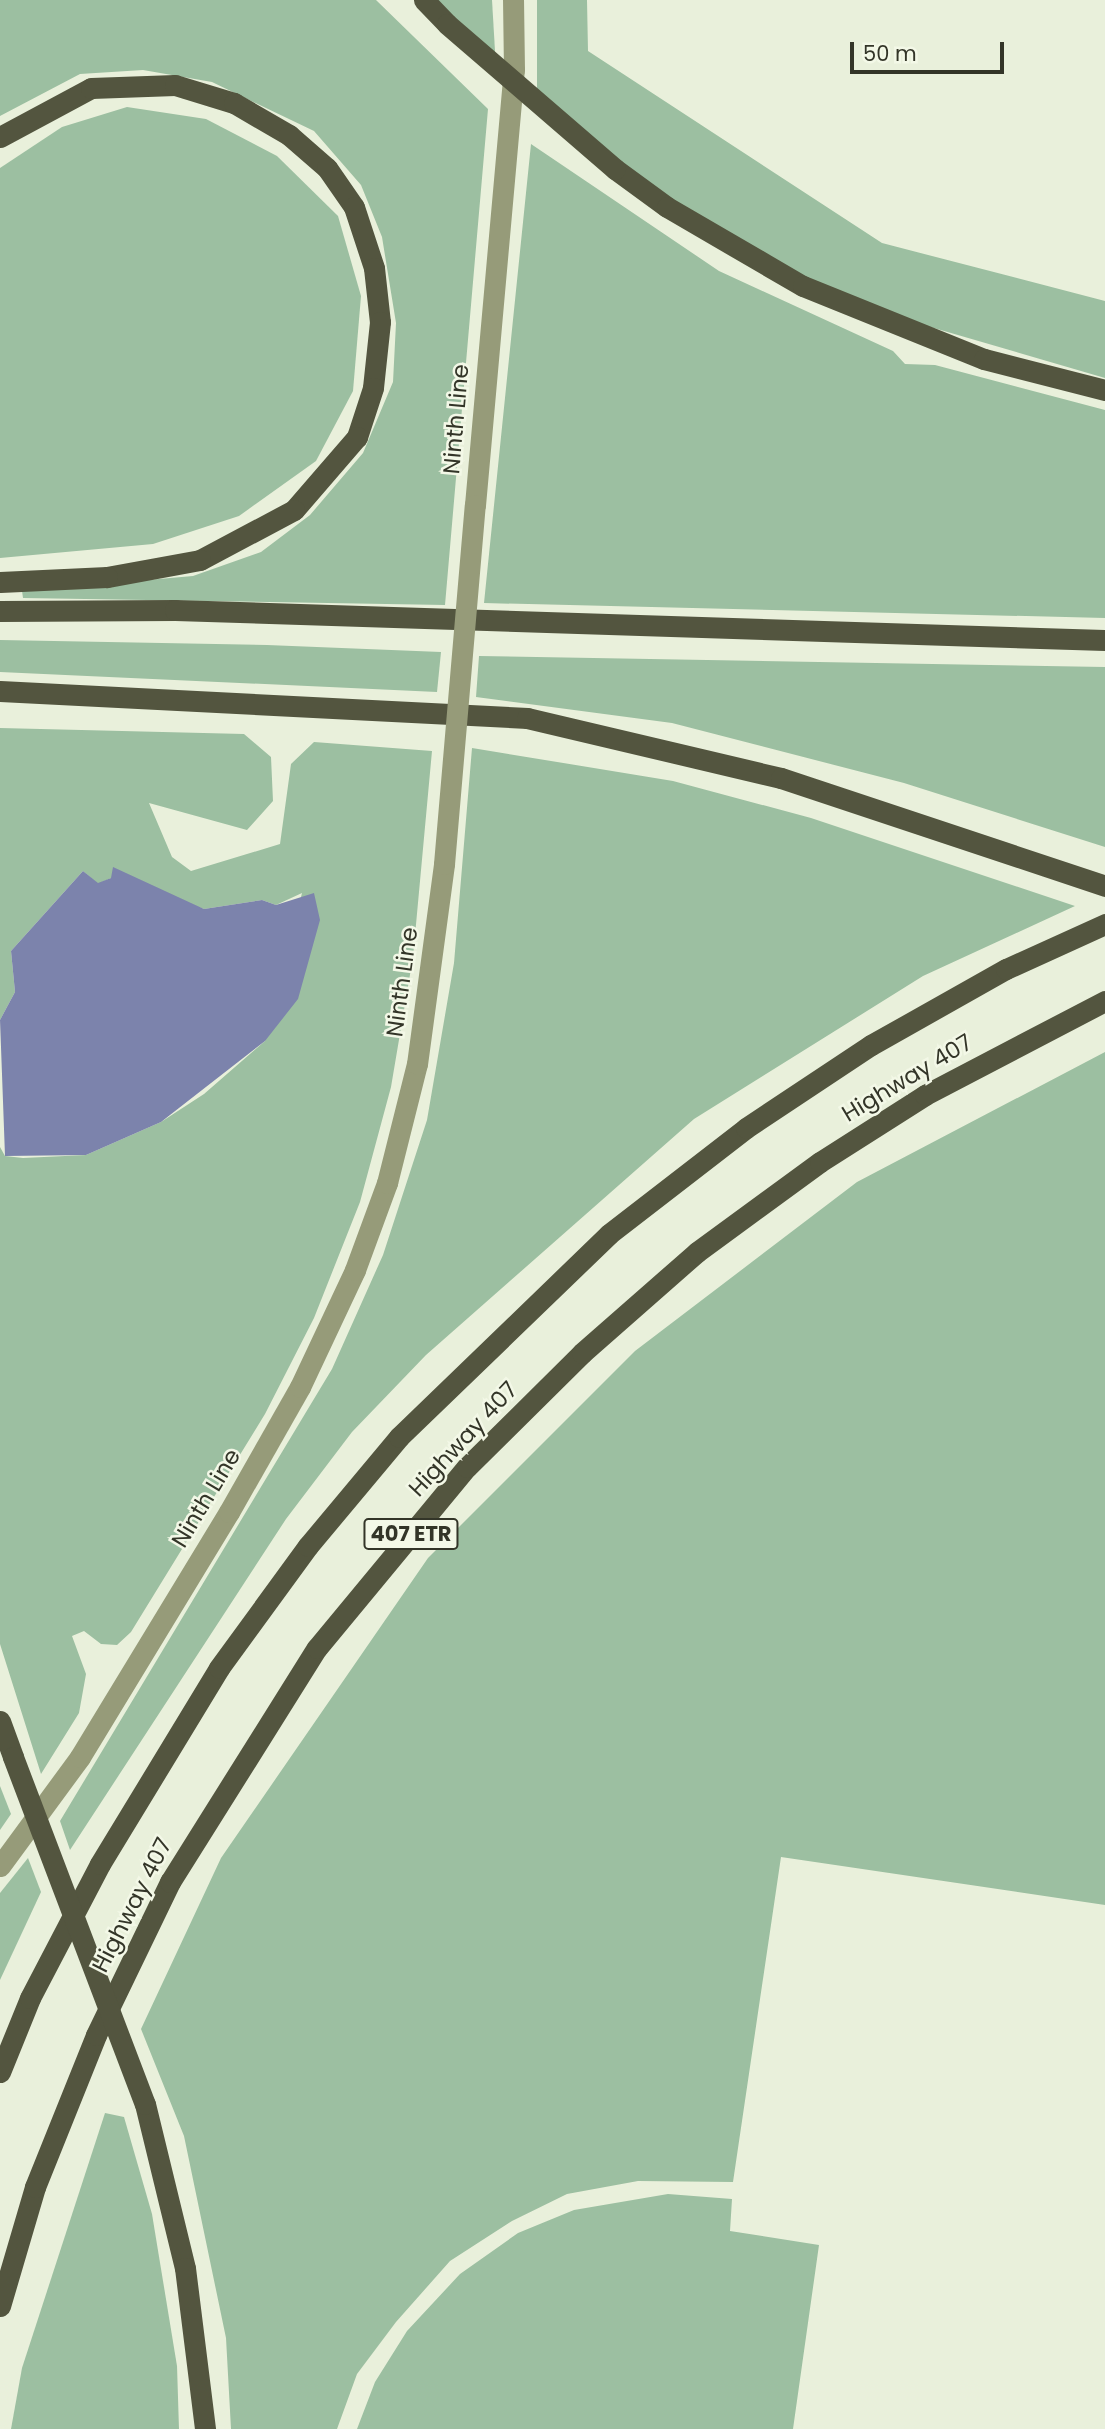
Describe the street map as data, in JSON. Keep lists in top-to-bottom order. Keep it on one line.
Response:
{"streets":{"highway":["Highway 407","407 ETR"],"main road":["Ninth Line"]},"scale_bar":"50 m"}
